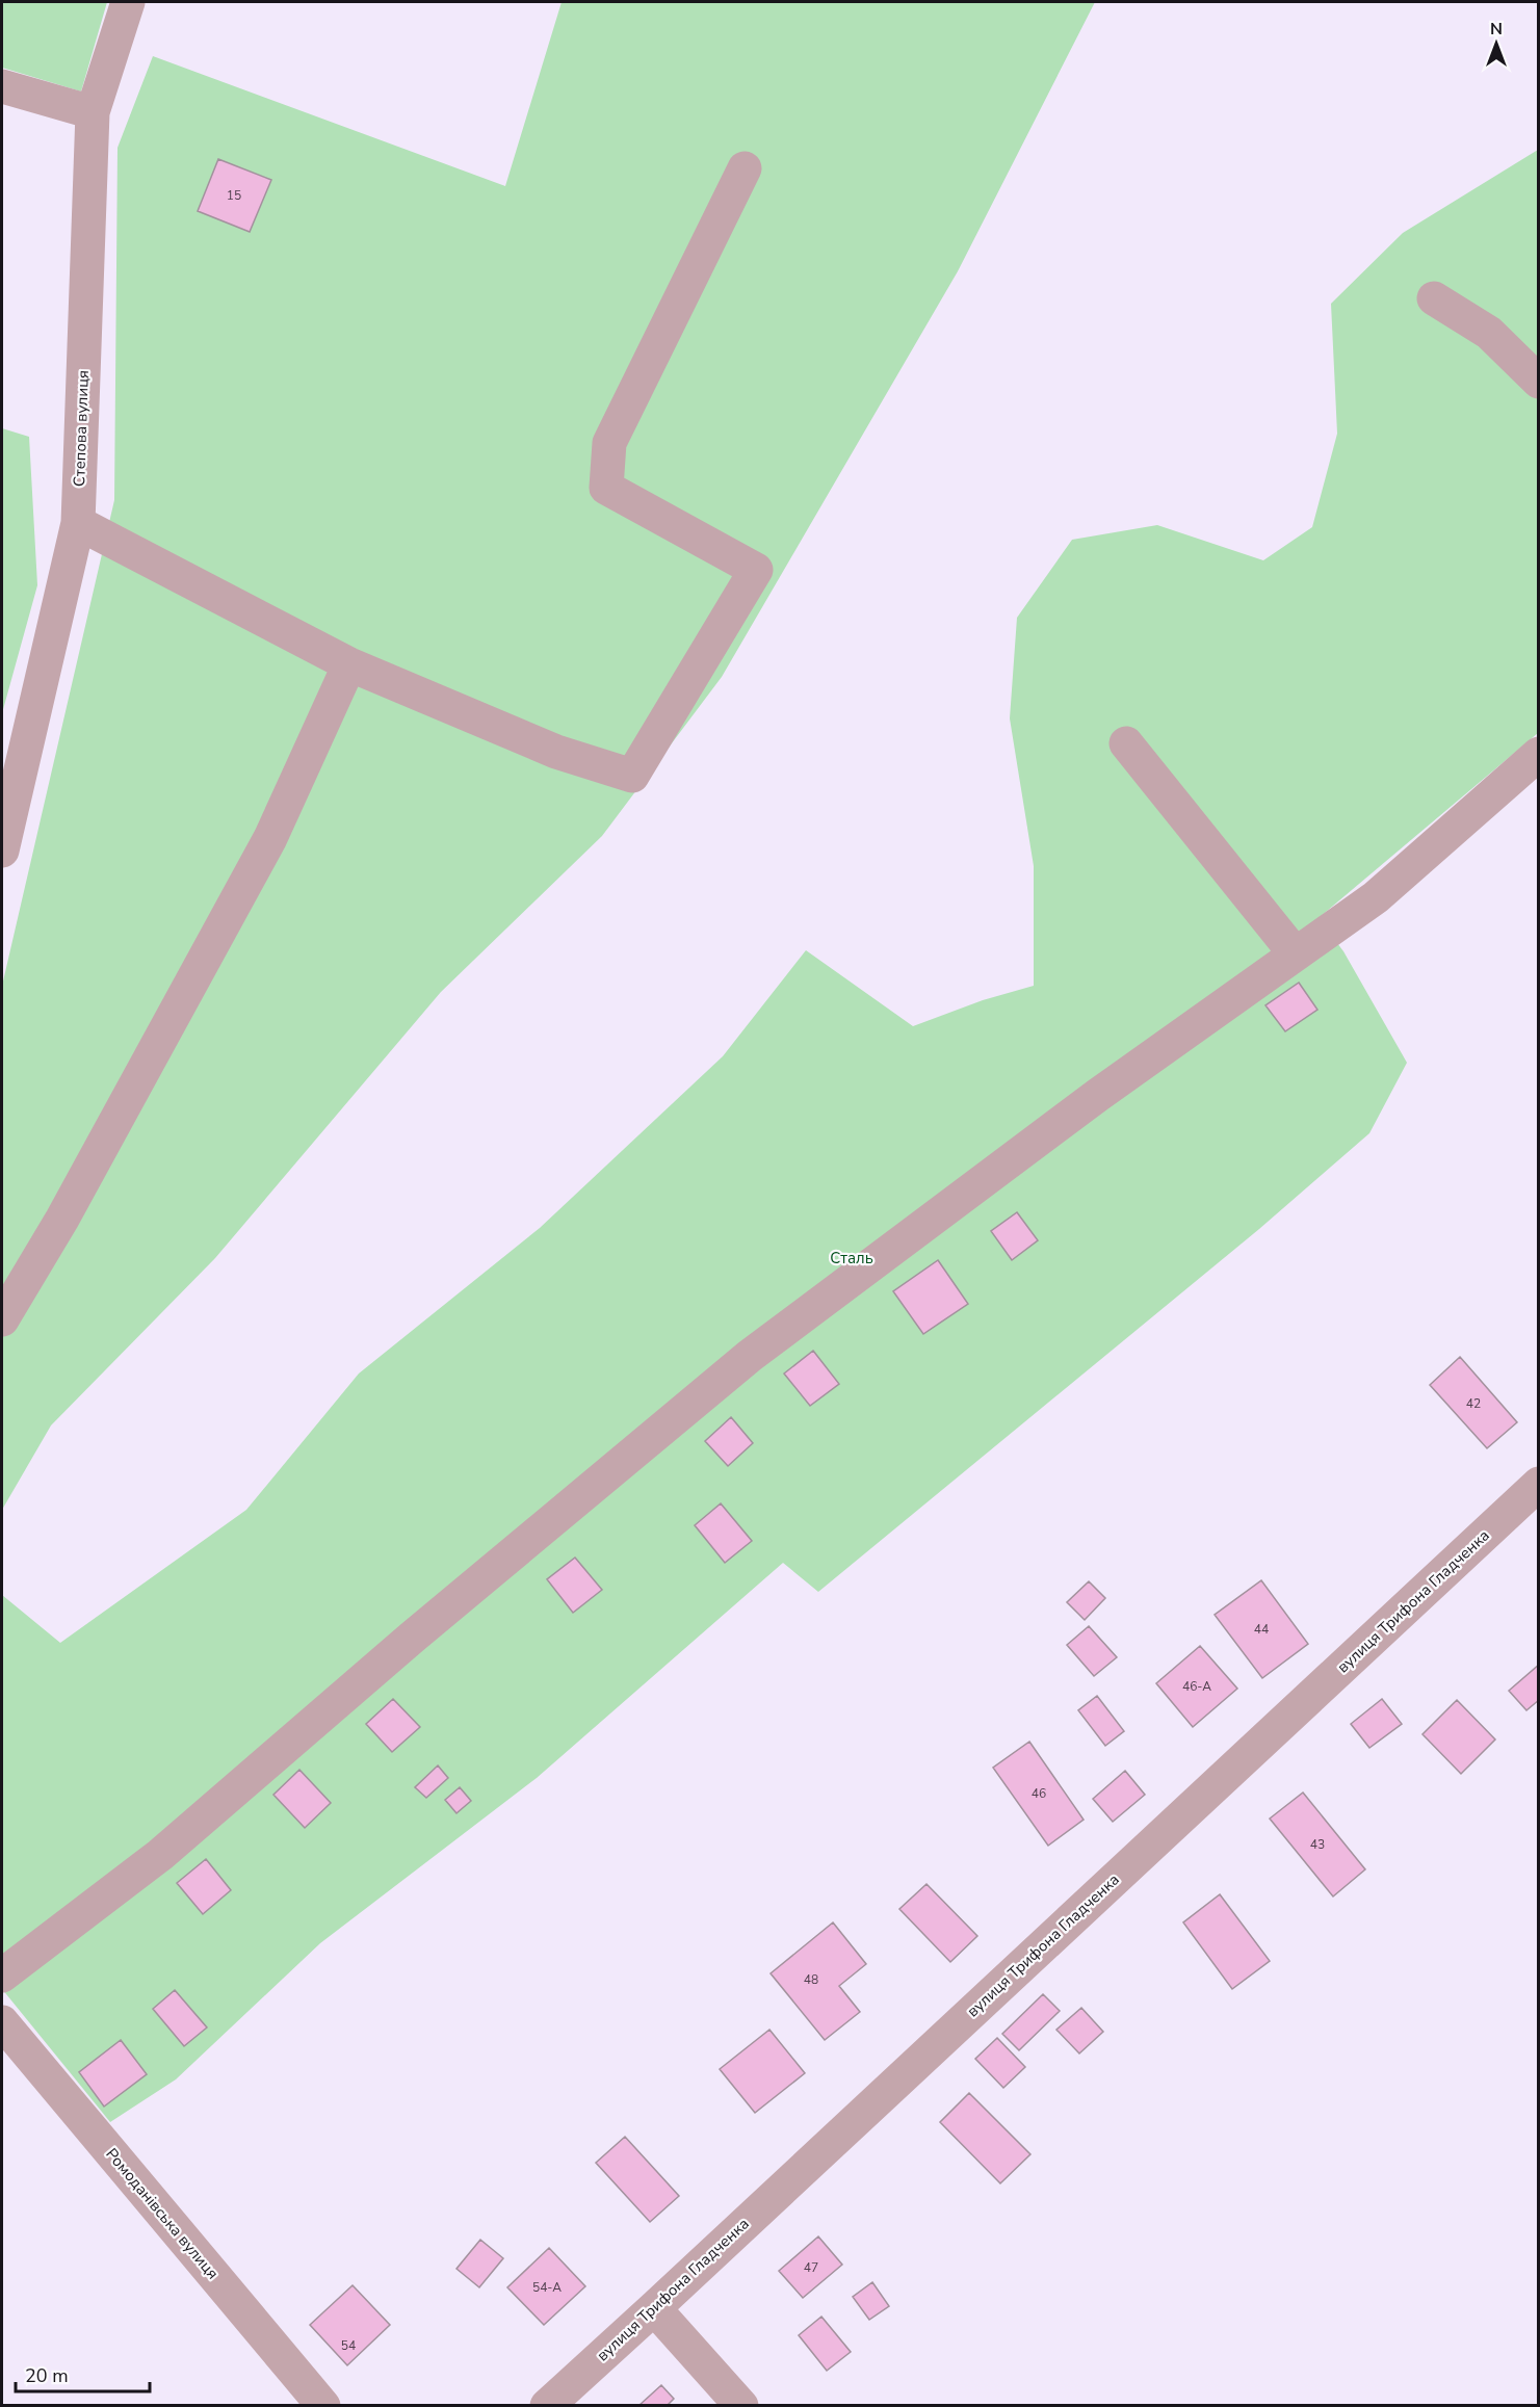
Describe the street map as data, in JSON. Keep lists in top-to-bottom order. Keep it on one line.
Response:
{"streets":{"street":["Степова вулиця","вулиця Трифона Гладченка","Ромоданівська вулиця"]},"parks":["Сталь"],"house_numbers":["15","42","44","46-А","46","43","48","47","54-А","54"],"scale_bar":"20 m","north":"top"}
